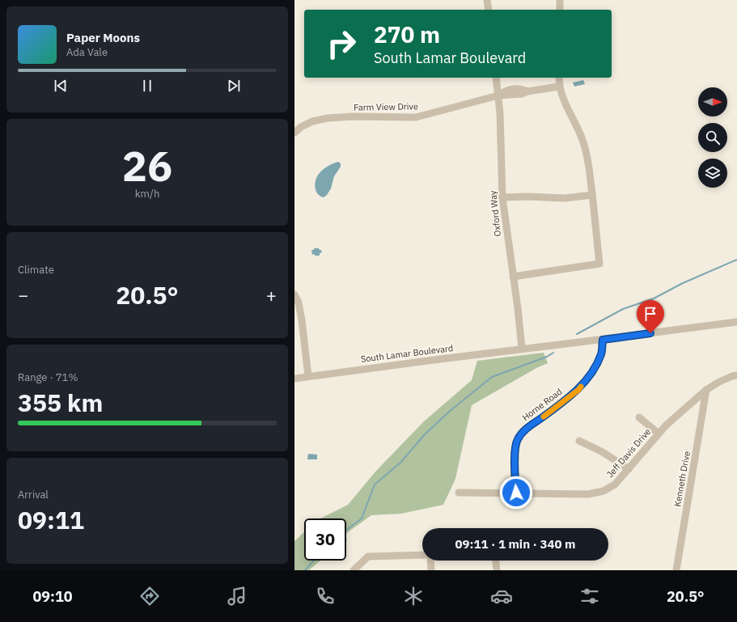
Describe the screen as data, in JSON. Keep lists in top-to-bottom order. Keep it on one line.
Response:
{"streets":{"street":["Farm View Drive","Oxford Way","South Lamar Boulevard","Horne Road","Jeff Davis Drive","Kenneth Drive"]},"crossings":[["Farm View Drive","Oxford Way"],["Oxford Way","South Lamar Boulevard"],["South Lamar Boulevard","Horne Road"],["Horne Road","Jeff Davis Drive"],["Jeff Davis Drive","Kenneth Drive"]],"north":"right","page":{"turn":["270 m","South Lamar Boulevard"],"song":["Paper Moons","Ada Vale"],"tile":[["26","km/h"],"Climate",["Range · 71%","355 km"],["Arrival","09:11"]],"heat":["−","20.5°","+"],"limit":"30","trip":"09:11 · 1 min · 340 m","tabs":["09:10","20.5°"]}}
